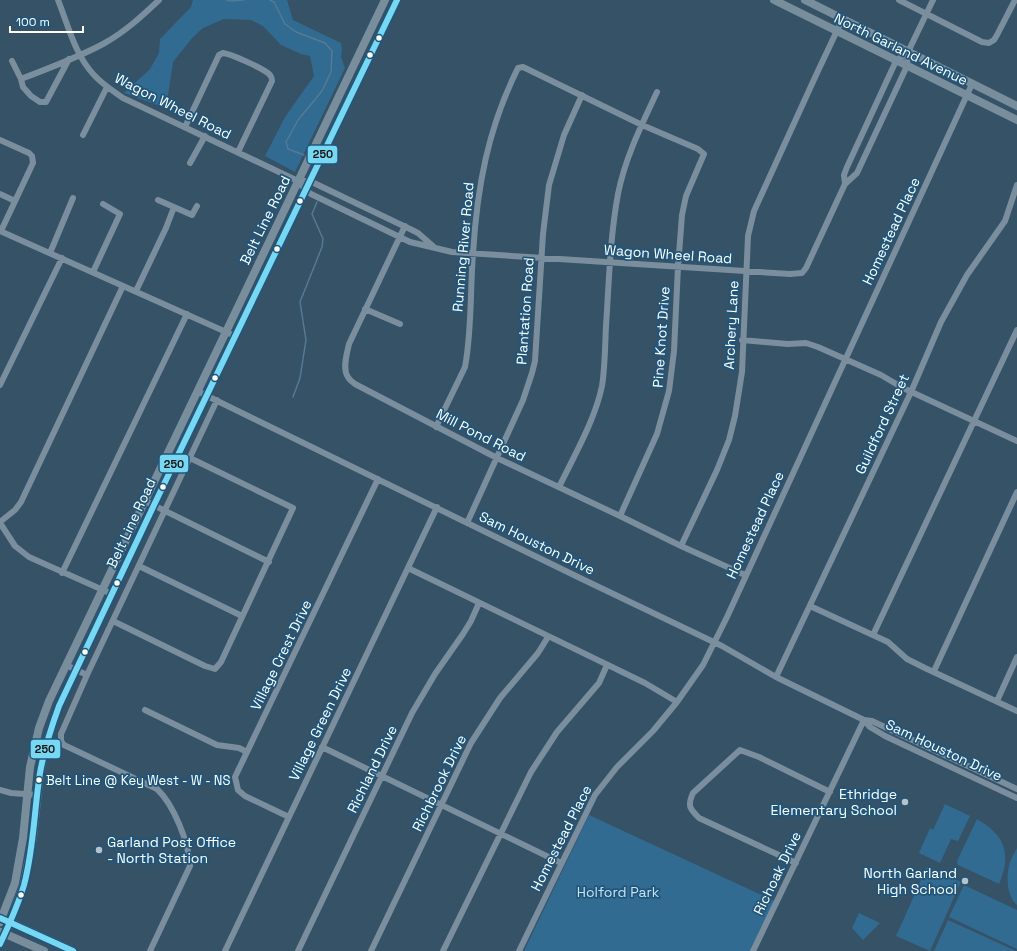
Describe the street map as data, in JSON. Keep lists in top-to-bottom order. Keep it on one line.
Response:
{"streets":{"main road":["North Garland Avenue","Belt Line Road"],"street":["Wagon Wheel Road","Homestead Place","Running River Road","Plantation Road","Archery Lane","Pine Knot Drive","Guildford Street","Mill Pond Road","Sam Houston Drive","Village Crest Drive","Village Green Drive","Richland Drive","Richbrook Drive","Richoak Drive"]},"crossings":[["North Garland Avenue","Wagon Wheel Road"],["North Garland Avenue","Homestead Place"],["North Garland Avenue","Archery Lane"],["Wagon Wheel Road","Belt Line Road"],["Wagon Wheel Road","Running River Road"],["Wagon Wheel Road","Plantation Road"],["Wagon Wheel Road","Archery Lane"],["Wagon Wheel Road","Pine Knot Drive"],["Wagon Wheel Road","Mill Pond Road"],["Belt Line Road","Sam Houston Drive"],["Homestead Place","Mill Pond Road"],["Homestead Place","Sam Houston Drive"],["Running River Road","Plantation Road"],["Running River Road","Mill Pond Road"],["Plantation Road","Mill Pond Road"],["Plantation Road","Sam Houston Drive"],["Archery Lane","Mill Pond Road"],["Pine Knot Drive","Mill Pond Road"],["Guildford Street","Sam Houston Drive"],["Sam Houston Drive","Village Crest Drive"],["Sam Houston Drive","Village Green Drive"],["Sam Houston Drive","Richoak Drive"],["Village Crest Drive","Village Green Drive"]],"parks":["Holford Park"],"places":["Belt Line @ Key West - W - NS","Ethridge Elementary School","Garland Post Office - North Station","North Garland High School"],"lines":["transit line 250"],"scale_bar":"100 m"}
